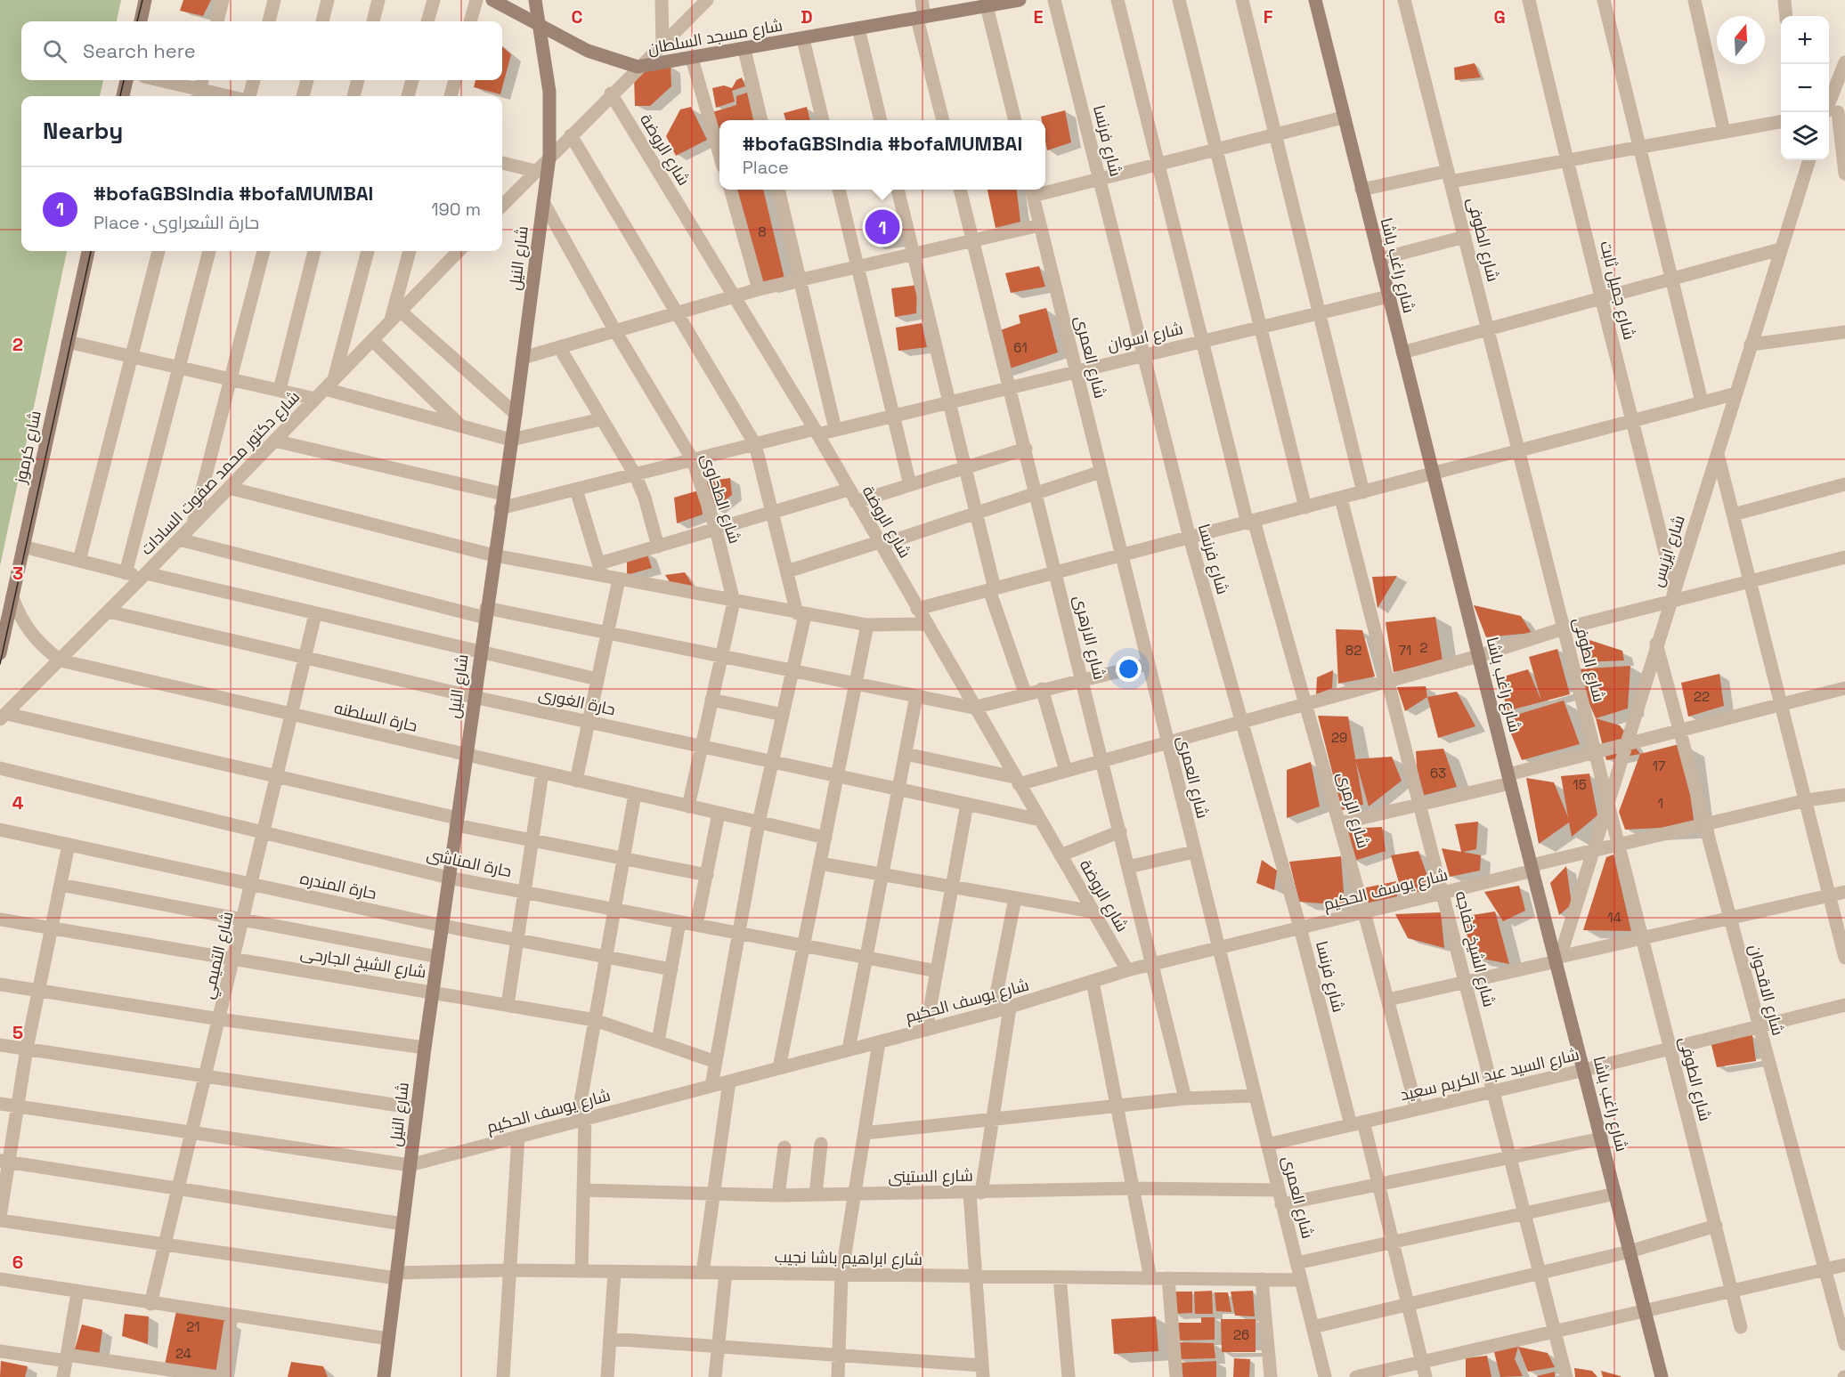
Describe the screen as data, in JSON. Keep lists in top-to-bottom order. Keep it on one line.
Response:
{"streets":{"street":["شارع مسجد السلطان","شارع فرنسا","شارع الروضة","شارع الطوفى","شارع النيل","شارع راغب باشا","شارع جميل ثابت","شارع اسوان","شارع العمرى","شارع كرموز","شارع دكتور محمد صفوت السادات","شارع الطحاوى","شارع ايزيس","شارع الازهرى","حارة الغورى","حارة السلطنه","شارع الزمرى","حارة المناشى","حارة المندره","شارع يوسف الحكيم","شارع الشيخ خفاجه","شارع التميمي","شارع الشيخ الجارحى","شارع الاقحوان","شارع السيد عبد الكريم سعيد","شارع الستينى","شارع ابراهيم باشا نجيب"]},"crossings":[["شارع فرنسا","شارع اسوان"],["شارع فرنسا","شارع يوسف الحكيم"],["شارع فرنسا","شارع السيد عبد الكريم سعيد"],["شارع فرنسا","شارع الستينى"],["شارع الروضة","شارع اسوان"],["شارع الروضة","حارة الغورى"],["شارع الروضة","شارع يوسف الحكيم"],["شارع الطوفى","شارع ايزيس"],["شارع الطوفى","شارع يوسف الحكيم"],["شارع الطوفى","شارع السيد عبد الكريم سعيد"],["شارع النيل","شارع اسوان"],["شارع النيل","شارع الطحاوى"],["شارع النيل","حارة الغورى"],["شارع النيل","حارة السلطنه"],["شارع النيل","حارة المناشى"],["شارع النيل","حارة المندره"],["شارع النيل","شارع يوسف الحكيم"],["شارع النيل","شارع الشيخ الجارحى"],["شارع النيل","شارع ابراهيم باشا نجيب"],["شارع راغب باشا","شارع اسوان"],["شارع راغب باشا","شارع ايزيس"],["شارع راغب باشا","شارع يوسف الحكيم"],["شارع راغب باشا","شارع السيد عبد الكريم سعيد"],["شارع راغب باشا","شارع الستينى"],["شارع جميل ثابت","شارع ايزيس"],["شارع اسوان","شارع العمرى"],["شارع اسوان","شارع الطحاوى"],["شارع اسوان","شارع الازهرى"],["شارع اسوان","شارع الزمرى"],["شارع العمرى","شارع يوسف الحكيم"],["شارع العمرى","شارع السيد عبد الكريم سعيد"],["شارع العمرى","شارع الستينى"],["شارع العمرى","شارع ابراهيم باشا نجيب"],["شارع كرموز","حارة السلطنه"],["شارع دكتور محمد صفوت السادات","حارة الغورى"],["شارع دكتور محمد صفوت السادات","حارة السلطنه"],["شارع الطحاوى","حارة الغورى"],["شارع الطحاوى","حارة السلطنه"],["شارع ايزيس","شارع يوسف الحكيم"],["شارع ايزيس","شارع الاقحوان"],["شارع الازهرى","شارع يوسف الحكيم"],["حارة الغورى","شارع التميمي"],["حارة السلطنه","شارع التميمي"],["شارع الزمرى","شارع يوسف الحكيم"],["شارع الزمرى","شارع السيد عبد الكريم سعيد"],["حارة المناشى","شارع التميمي"],["حارة المندره","شارع التميمي"],["شارع يوسف الحكيم","شارع الشيخ خفاجه"],["شارع يوسف الحكيم","شارع الاقحوان"],["شارع الشيخ خفاجه","شارع السيد عبد الكريم سعيد"],["شارع الشيخ خفاجه","شارع الستينى"],["شارع التميمي","شارع الشيخ الجارحى"],["شارع التميمي","شارع ابراهيم باشا نجيب"],["شارع الاقحوان","شارع السيد عبد الكريم سعيد"]],"house_numbers":["8","61","2","82","71","22","29","17","63","15","1","14","21","26","24"],"north":"top","page":{"map_buttons":["+","−"],"search":"Search here","heading":"Nearby","popup":["#bofaGBSIndia #bofaMUMBAI","Place"],"list":[{"mark":"1","name":"#bofaGBSIndia #bofaMUMBAI","note":"Place · حارة الشعراوى","value":"190 m"}],"pins":"1"},"grid":{"columns":["C","D","E","F","G"],"rows":["2","3","4","5","6"]}}
